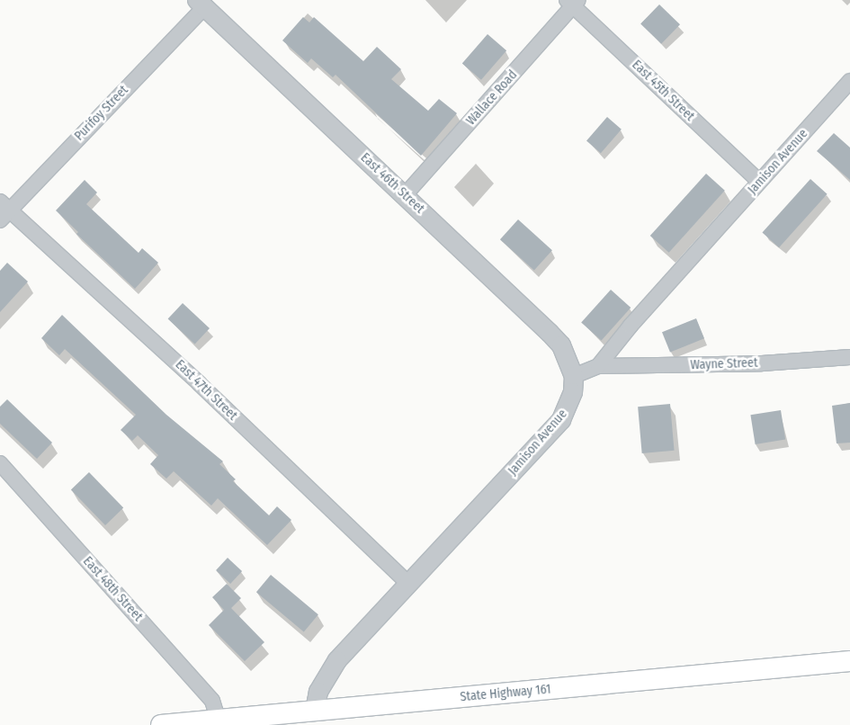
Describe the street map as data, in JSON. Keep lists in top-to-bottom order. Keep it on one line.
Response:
{"streets":{"main road":["State Highway 161"],"street":["East 45th Street","Wallace Road","Purifoy Street","Jamison Avenue","East 46th Street","Wayne Street","East 47th Street","East 48th Street"]},"crossings":[["East 45th Street","Wallace Road"],["East 45th Street","Jamison Avenue"],["Wallace Road","East 46th Street"],["Purifoy Street","East 46th Street"],["Purifoy Street","East 47th Street"],["Jamison Avenue","East 46th Street"],["Jamison Avenue","Wayne Street"],["Jamison Avenue","East 47th Street"],["Jamison Avenue","State Highway 161"],["East 48th Street","State Highway 161"]]}
